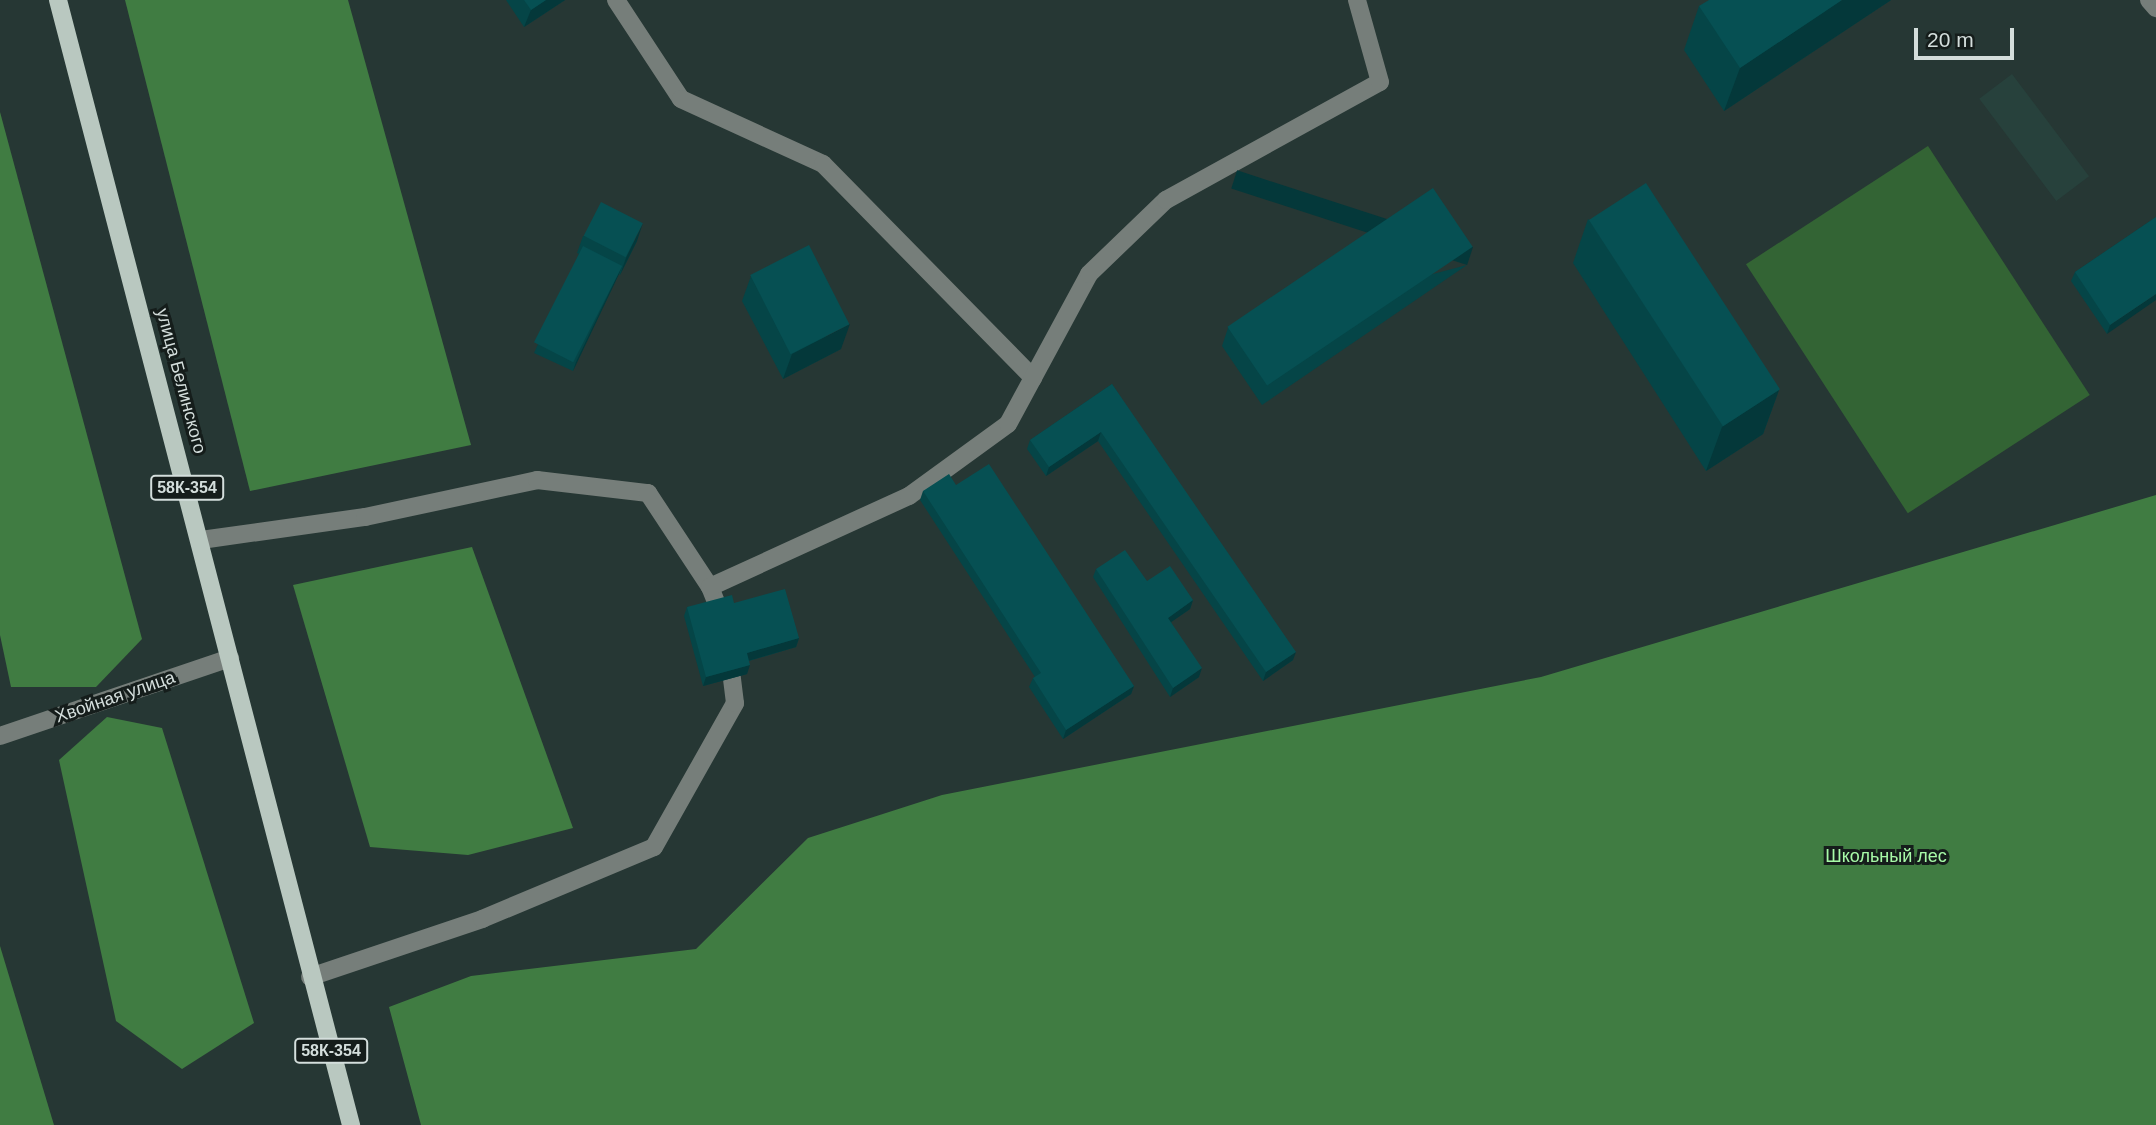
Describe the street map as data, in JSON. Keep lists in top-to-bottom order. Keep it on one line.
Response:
{"streets":{"main road":["улица Белинского","58К-354"],"street":["Хвойная улица"]},"crossings":[["улица Белинского","58К-354"],["улица Белинского","Хвойная улица"]],"parks":["Школьный лес"],"scale_bar":"20 m"}
